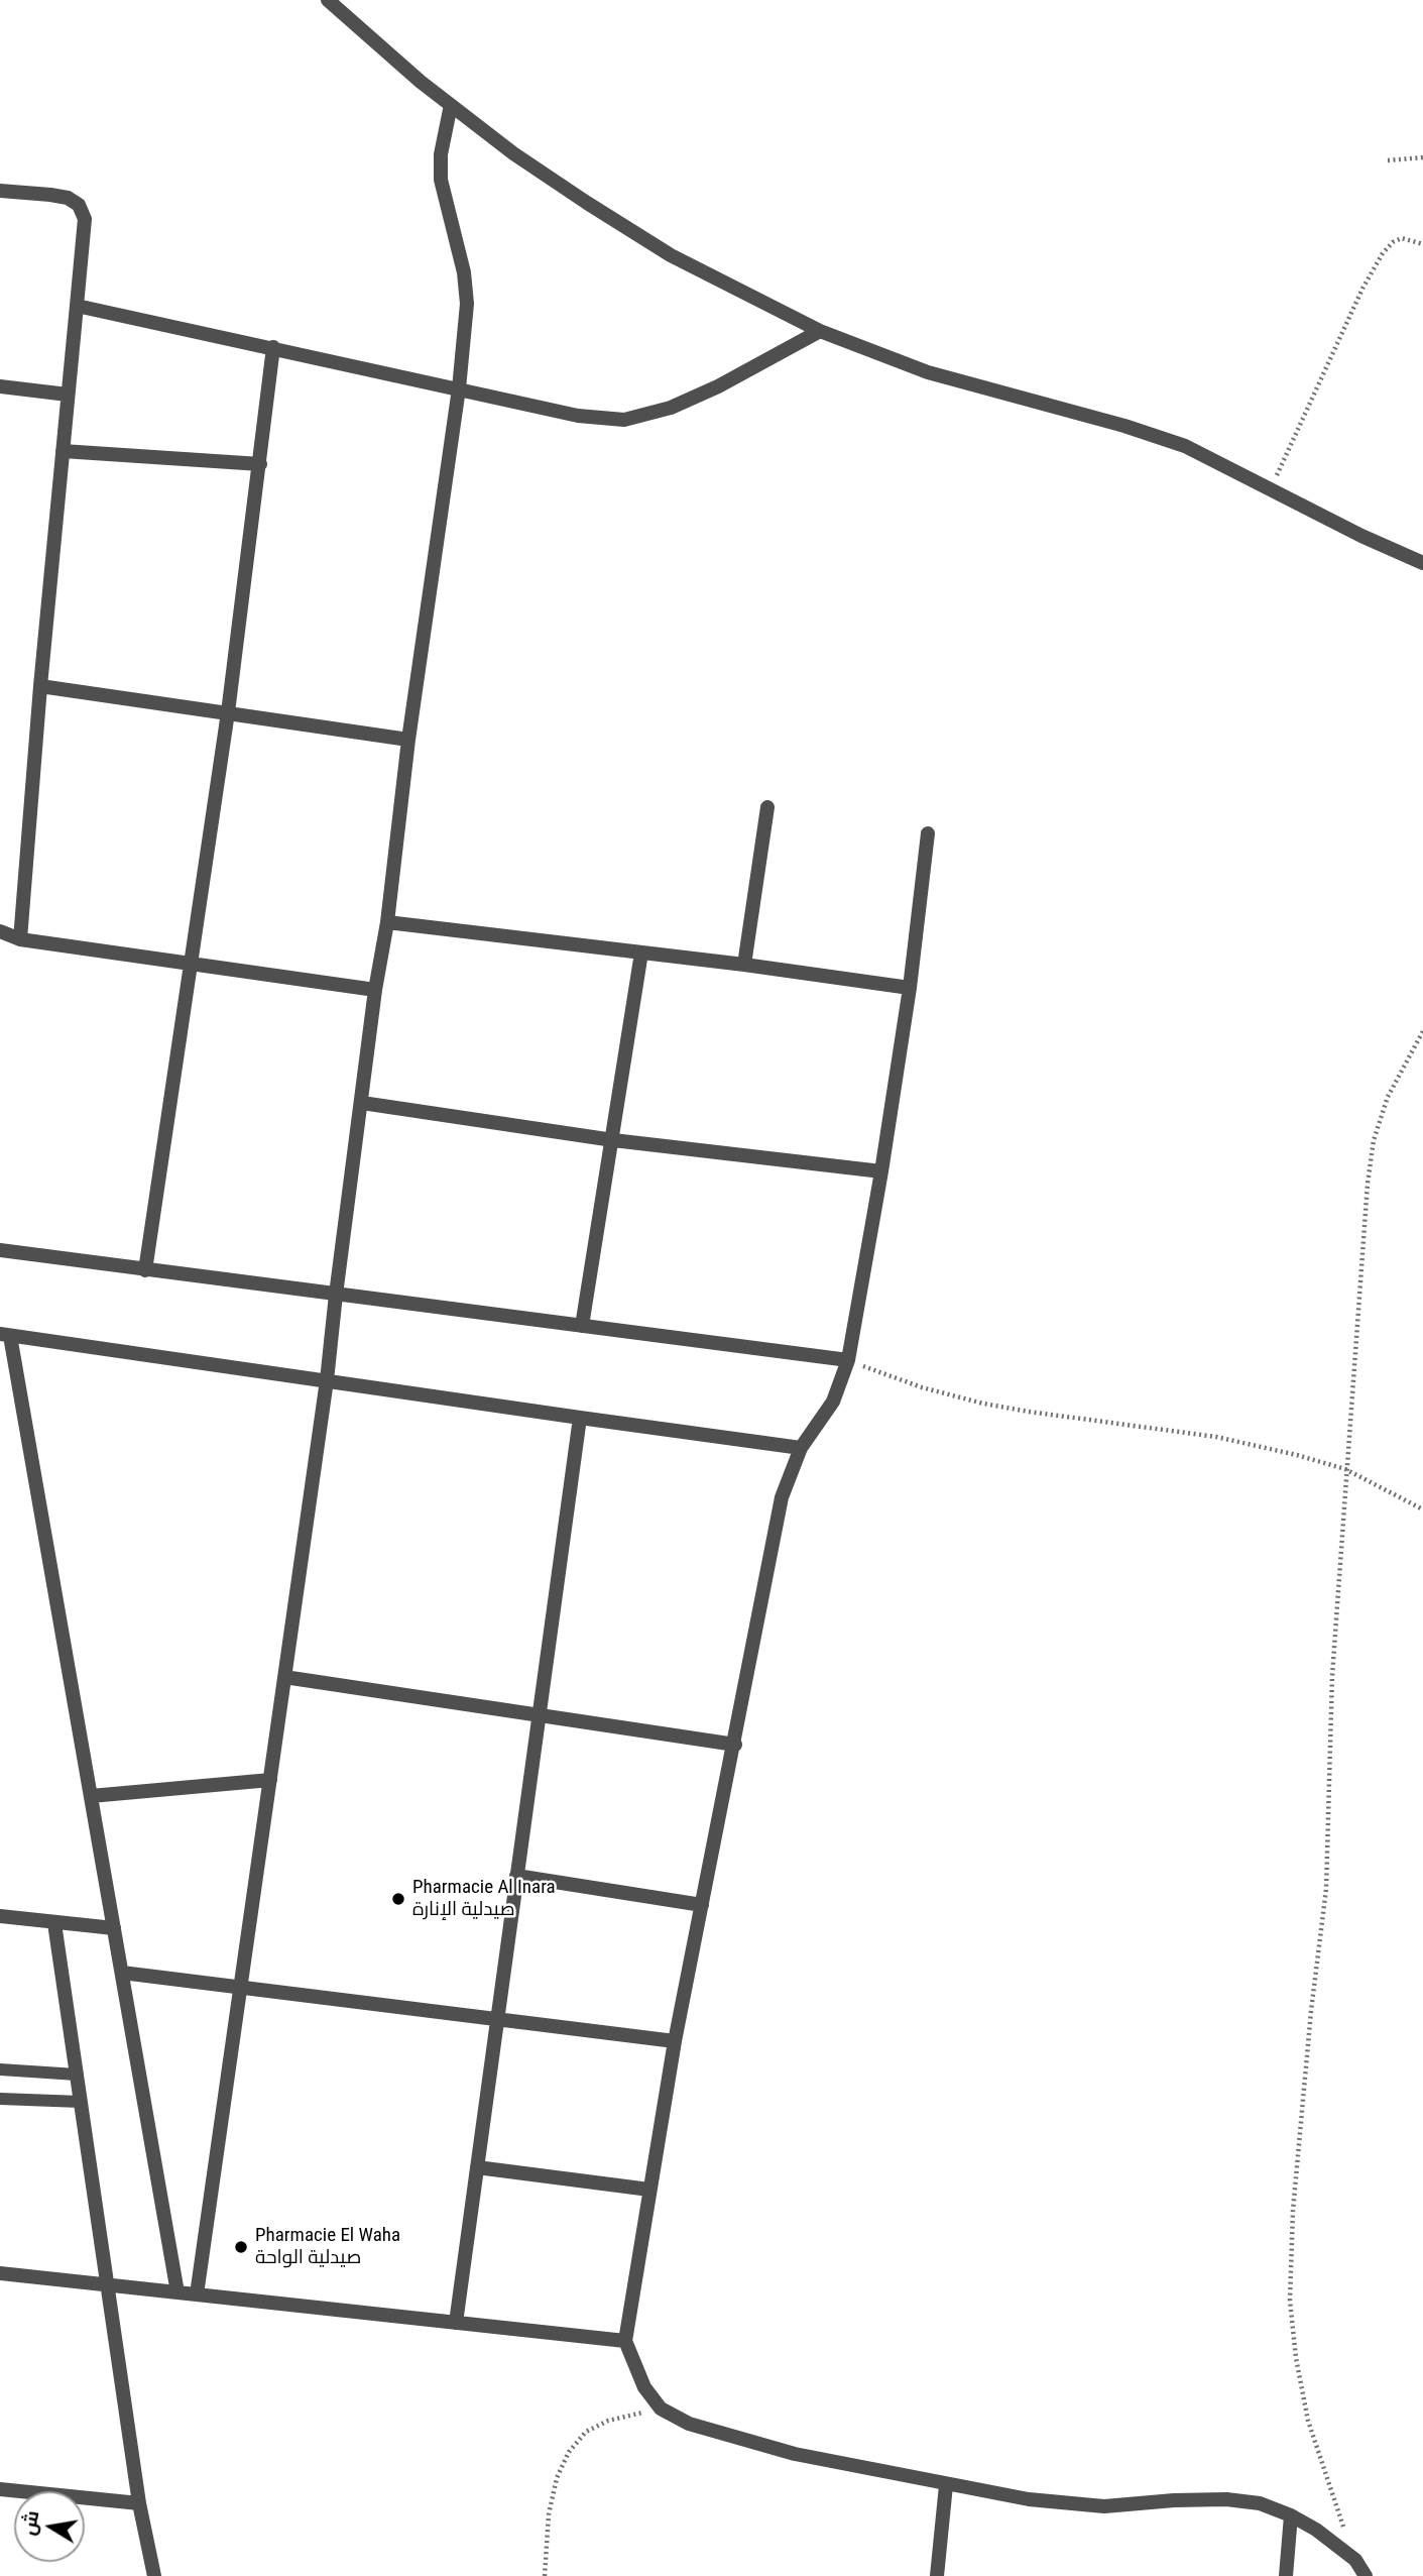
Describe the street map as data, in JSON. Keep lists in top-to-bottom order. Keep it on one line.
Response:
{"places":["Pharmacie Al Inara صيدلية الإنارة","Pharmacie El Waha صيدلية الواحة"],"north":"left"}
